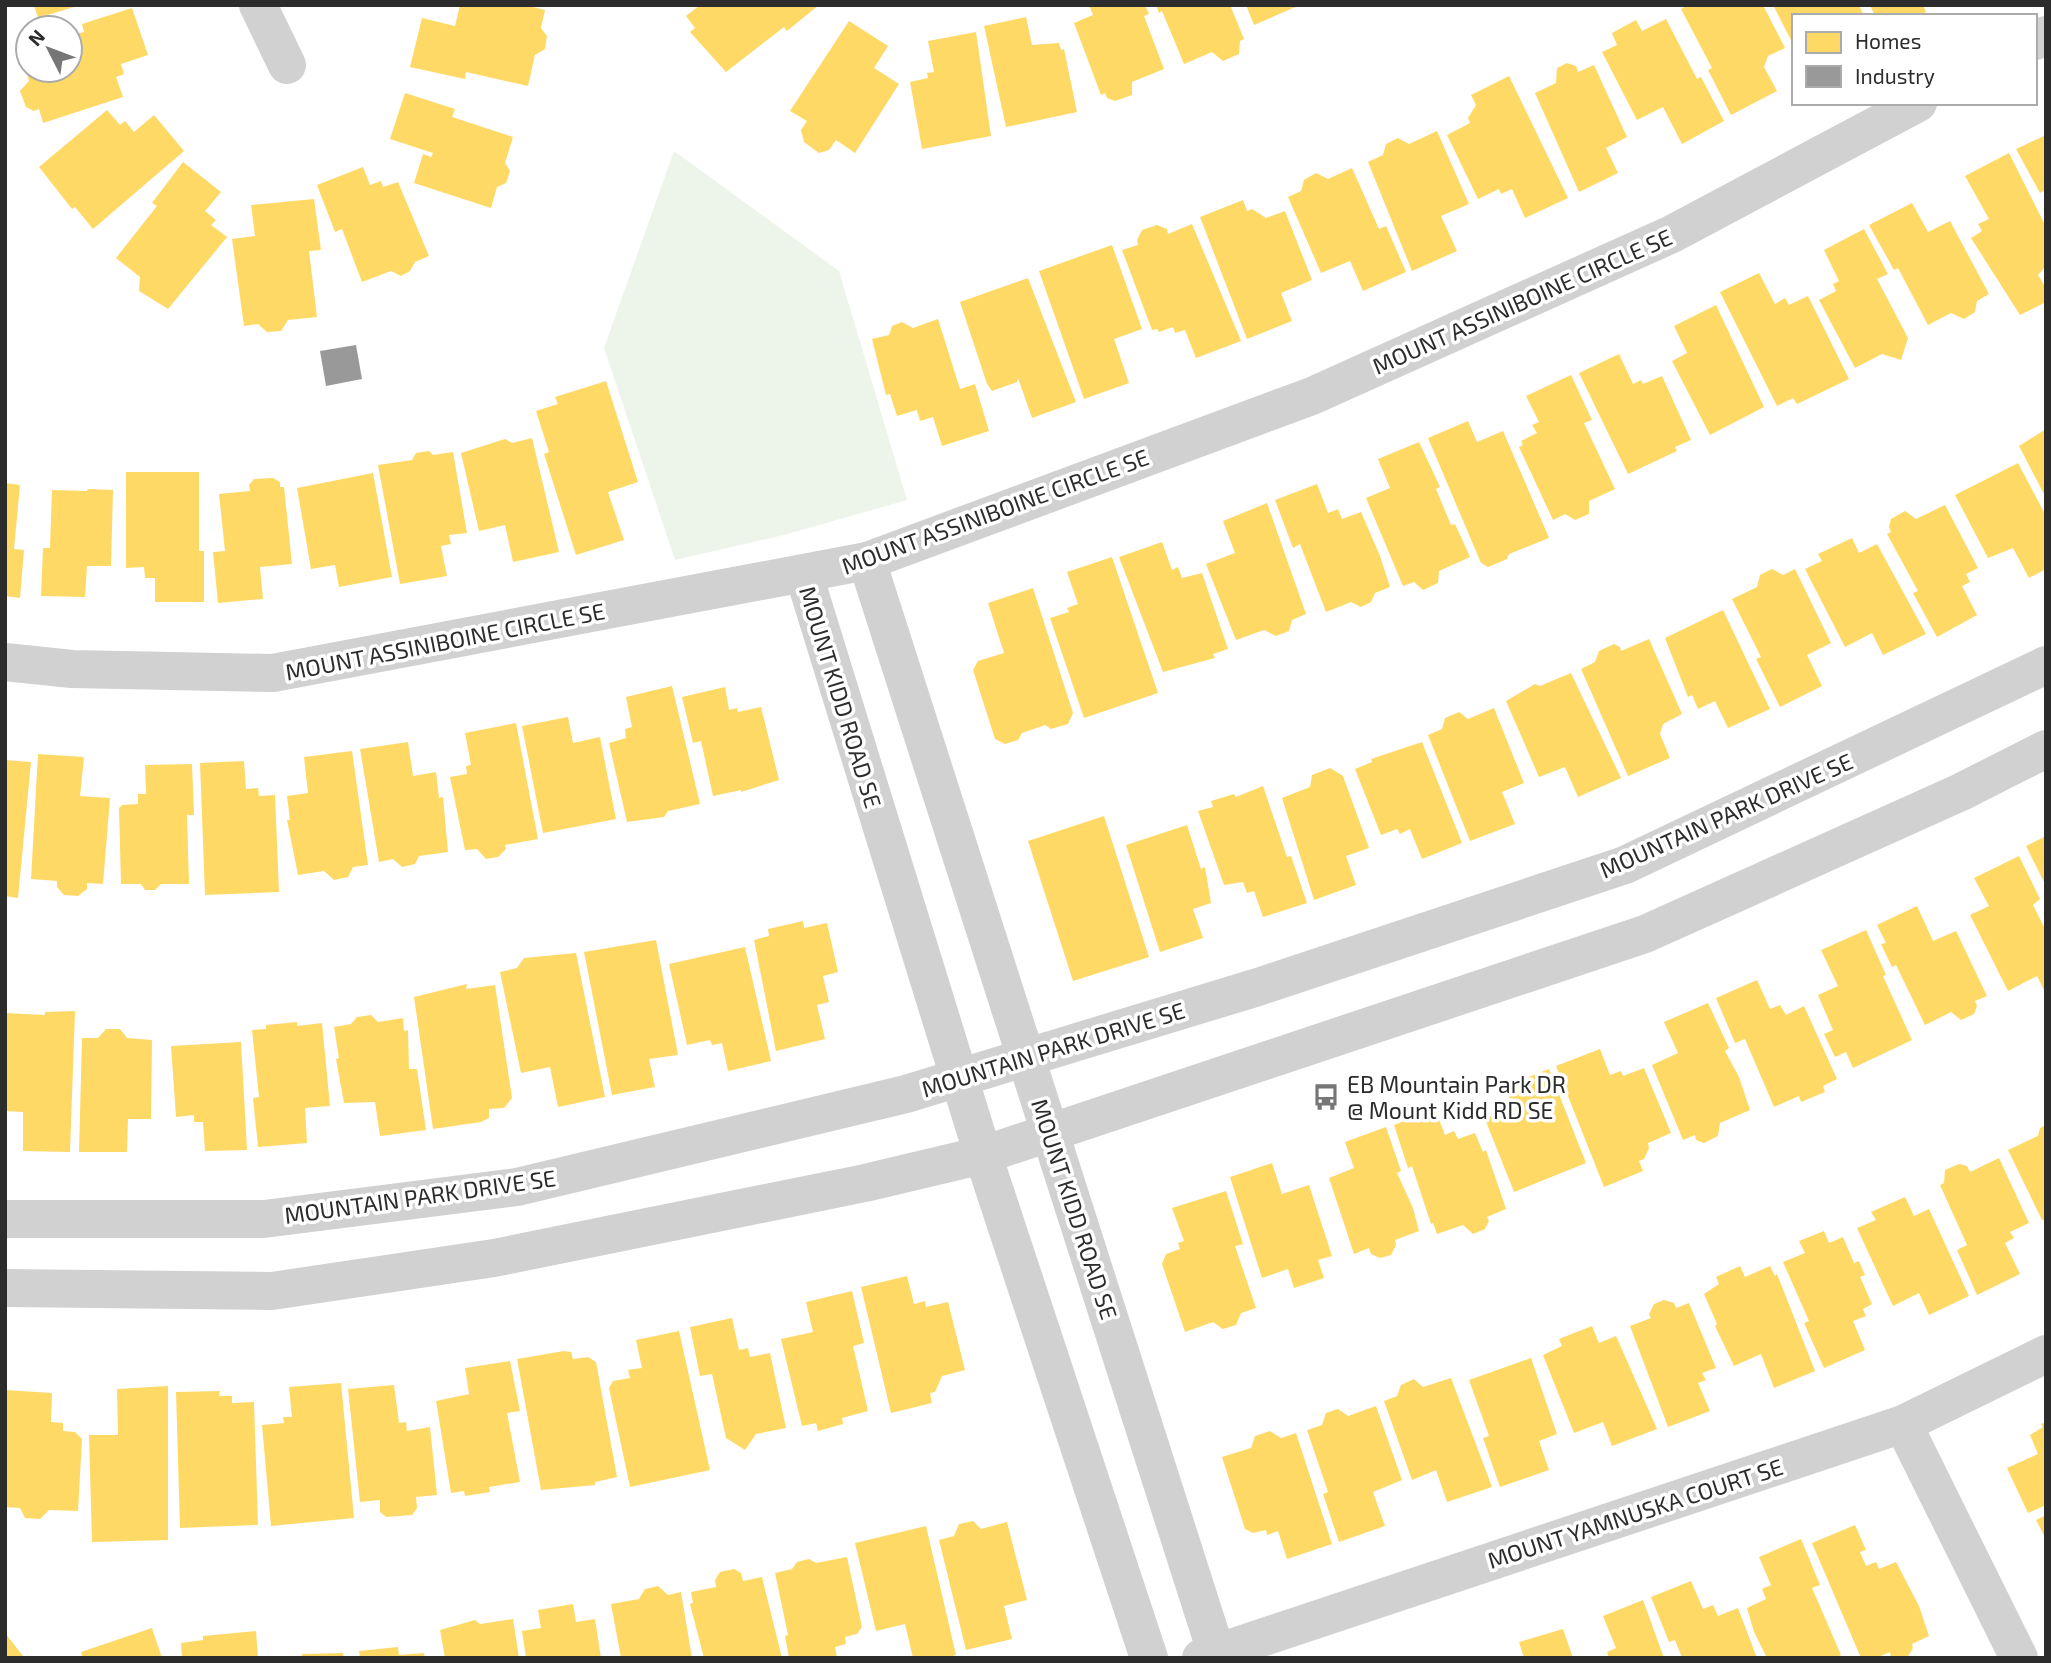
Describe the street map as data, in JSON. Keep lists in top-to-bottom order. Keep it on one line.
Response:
{"streets":{"street":["MOUNT ASSINIBOINE CIRCLE SE","MOUNT KIDD ROAD SE","MOUNTAIN PARK DRIVE SE","MOUNT YAMNUSKA COURT SE"]},"crossings":[["MOUNT ASSINIBOINE CIRCLE SE","MOUNT KIDD ROAD SE"],["MOUNT KIDD ROAD SE","MOUNTAIN PARK DRIVE SE"],["MOUNT KIDD ROAD SE","MOUNT YAMNUSKA COURT SE"]],"places":{"bus stop":["EB Mountain Park DR @ Mount Kidd RD SE"]},"legend":["Homes","Industry"],"north":"top left"}
